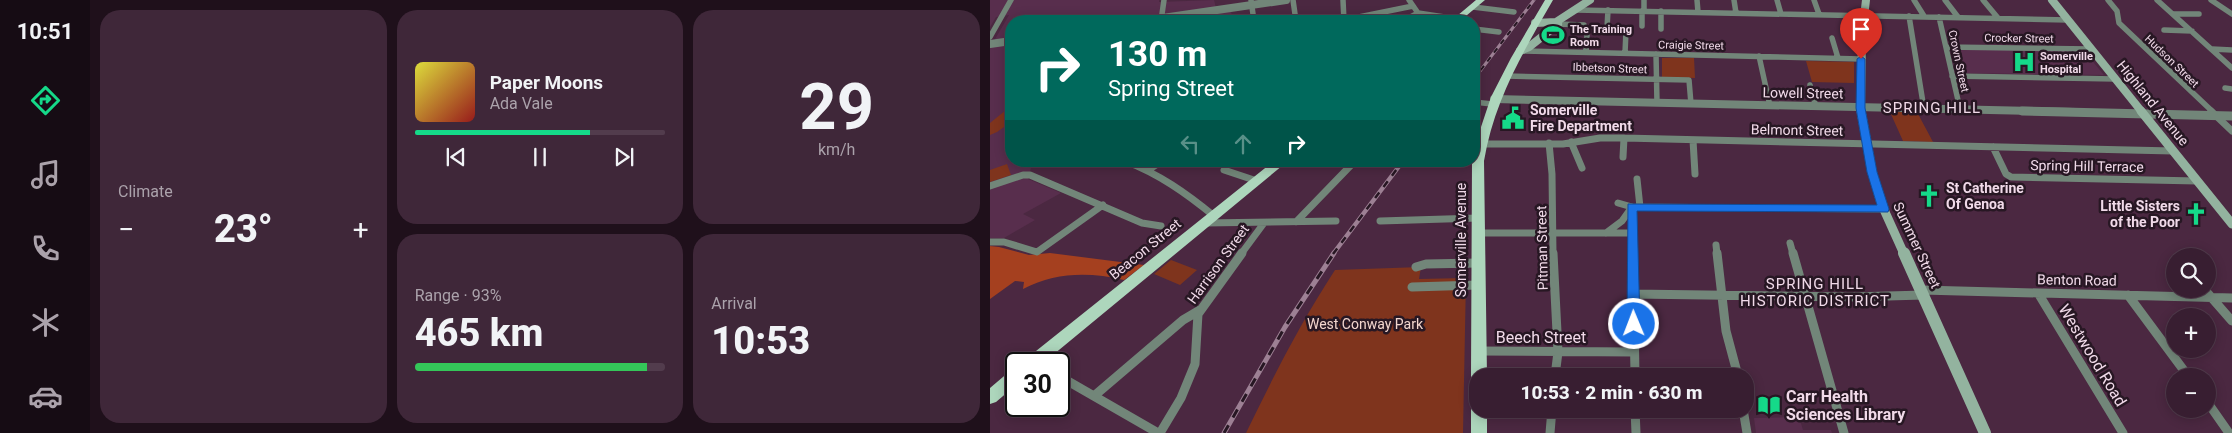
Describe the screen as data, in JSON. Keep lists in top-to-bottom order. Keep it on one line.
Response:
{"streets":{"main road":["Highland Avenue","Somerville Avenue","Summer Street","Beacon Street"],"street":["Crocker Street","Craigie Street","Crown Street","Hudson Street","Ibbetson Street","Lowell Street","Belmont Street","Spring Hill Terrace","Pitman Street","Harrison Street","Benton Road","Beech Street","Westwood Road"]},"crossings":[["Crocker Street","Crown Street"],["Crocker Street","Highland Avenue"],["Craigie Street","Somerville Avenue"],["Craigie Street","Summer Street"],["Crown Street","Lowell Street"],["Hudson Street","Lowell Street"],["Ibbetson Street","Lowell Street"],["Ibbetson Street","Somerville Avenue"],["Lowell Street","Highland Avenue"],["Lowell Street","Somerville Avenue"],["Lowell Street","Summer Street"],["Highland Avenue","Belmont Street"],["Highland Avenue","Spring Hill Terrace"],["Belmont Street","Spring Hill Terrace"],["Belmont Street","Somerville Avenue"],["Belmont Street","Summer Street"],["Belmont Street","Pitman Street"],["Somerville Avenue","Beech Street"],["Summer Street","Benton Road"],["Pitman Street","Beech Street"],["Benton Road","Westwood Road"]],"districts":["SPRING HILL","SPRING HILL HISTORIC DISTRICT"],"parks":["West Conway Park"],"places":{"sports":["The Training Room"],"hospital":["Somerville Hospital"],"public building":["Somerville Fire Department"],"church":["St Catherine Of Genoa","Little Sisters of the Poor"],"library":["Carr Health Sciences Library"]},"page":{"tabs":"10:51","tile":["Climate",["29","km/h"],["Range · 93%","465 km"],["Arrival","10:53"]],"turn":["130 m","Spring Street"],"song":["Paper Moons","Ada Vale"],"heat":["−","23°","+"],"map_buttons":["+","−"],"limit":"30","trip":"10:53 · 2 min · 630 m"}}
